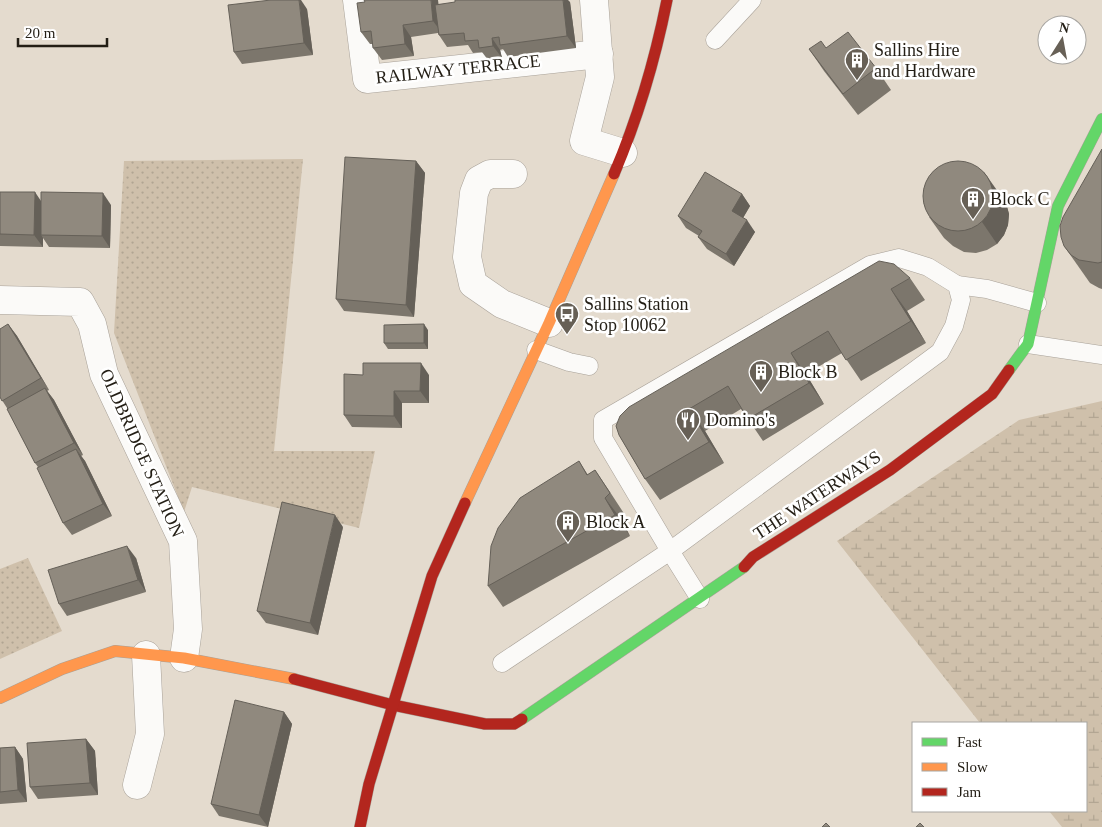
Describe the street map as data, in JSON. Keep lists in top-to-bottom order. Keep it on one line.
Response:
{"streets":{"street":["RAILWAY TERRACE","OLDBRIDGE STATION","THE WATERWAYS"]},"places":{"building":["Sallins Hire and Hardware","Block C","Block B","Block A"],"bus stop":["Sallins Station Stop 10062"],"restaurant":["Domino's"]},"legend":["Fast","Slow","Jam"],"scale_bar":"20 m","north":"top"}
